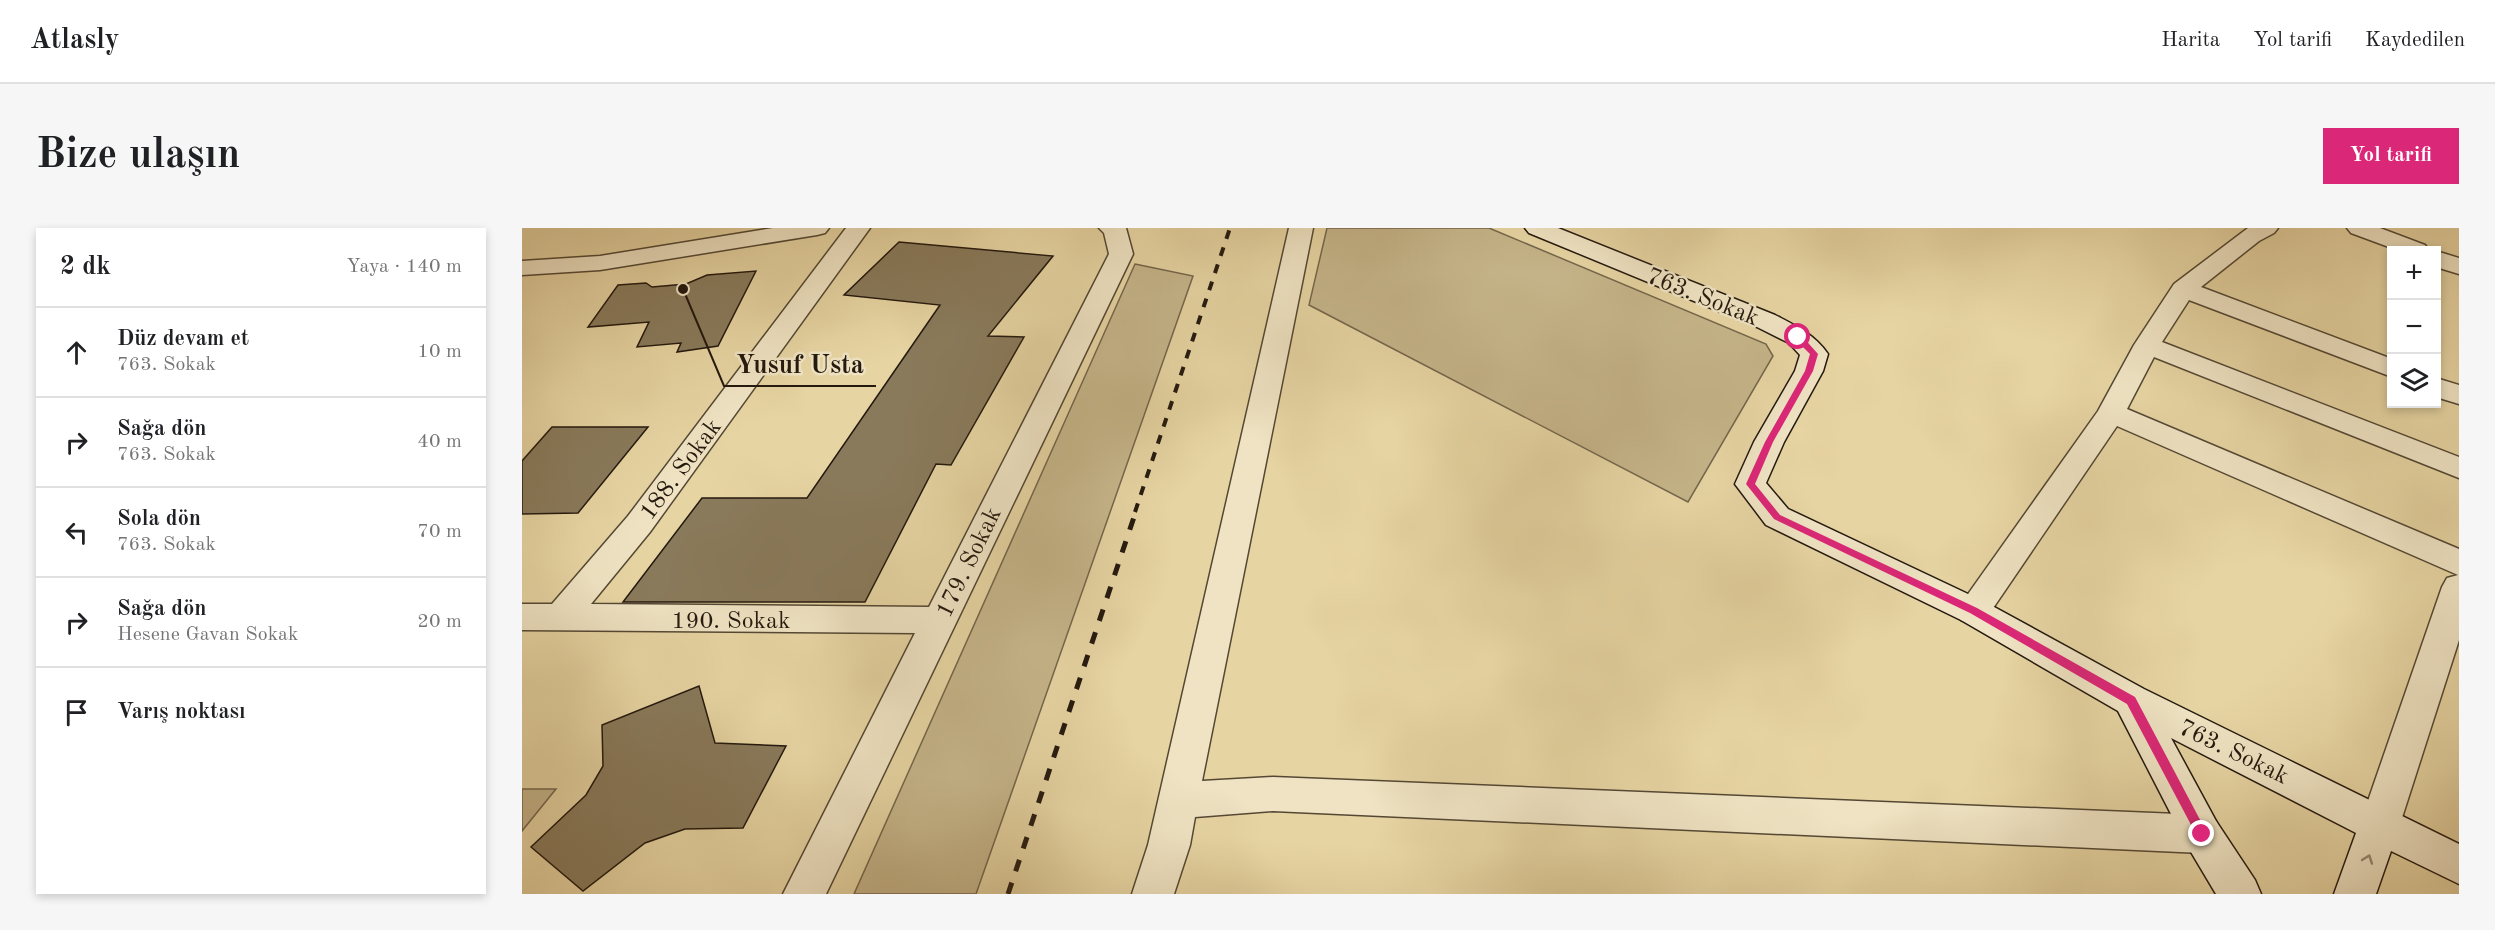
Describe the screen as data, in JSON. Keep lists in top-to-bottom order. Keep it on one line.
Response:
{"streets":{"street":["763. Sokak","188. Sokak","179. Sokak","190. Sokak"]},"crossings":[["188. Sokak","190. Sokak"],["179. Sokak","190. Sokak"]],"places":["Yusuf Usta"],"page":{"header":"Atlasly","nav":["Harita","Yol tarifi","Kaydedilen"],"buttons":"Yol tarifi","title":"Bize ulaşın","heading":["2 dk","Yaya · 140 m"],"map_buttons":["+","−"],"list":[["Düz devam et","763. Sokak","10 m"],["Sağa dön","763. Sokak","40 m"],["Sola dön","763. Sokak","70 m"],["Sağa dön","Hesene Gavan Sokak","20 m"],"Varış noktası"]}}
